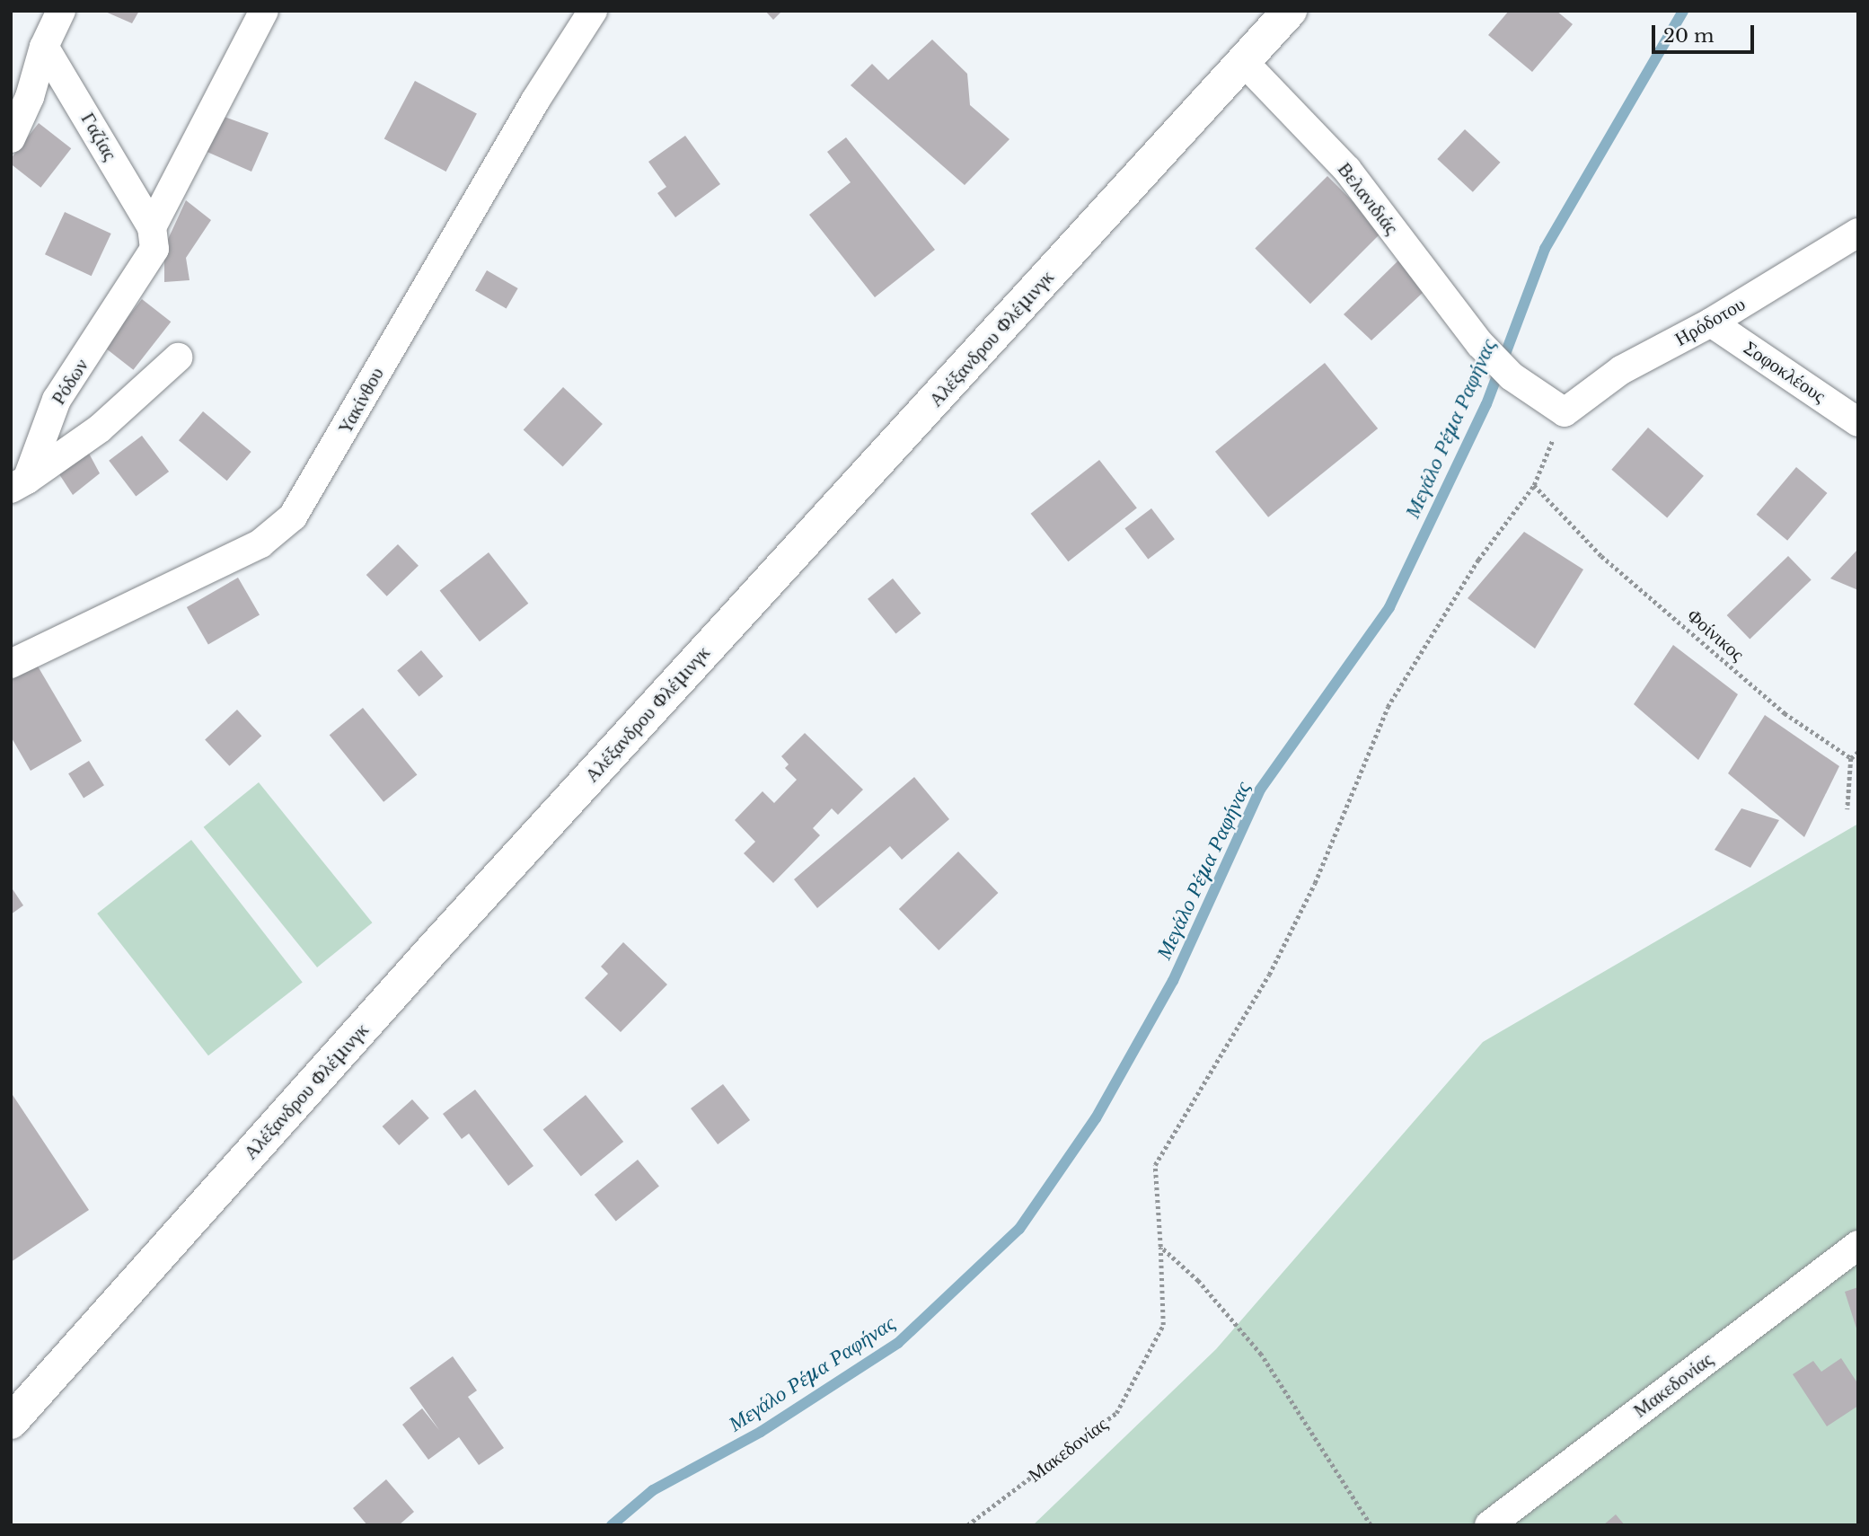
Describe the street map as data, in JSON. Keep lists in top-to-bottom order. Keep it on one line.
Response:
{"streets":{"main road":["Αλέξανδρου Φλέμινγκ"],"street":["Γαζίας","Βελανιδιάς","Ηρόδοτου","Σοφοκλέους","Ρόδων","Υακίνθου","Μακεδονίας"],"path":["Φοίνικος"]},"crossings":[["Γαζίας","Ρόδων"],["Βελανιδιάς","Ηρόδοτου"],["Βελανιδιάς","Αλέξανδρου Φλέμινγκ"],["Βελανιδιάς","Μακεδονίας"],["Ηρόδοτου","Σοφοκλέους"],["Ηρόδοτου","Μακεδονίας"],["Φοίνικος","Μακεδονίας"]],"water":["Μεγάλο Ρέμα Ραφήνας"],"scale_bar":"20 m"}
